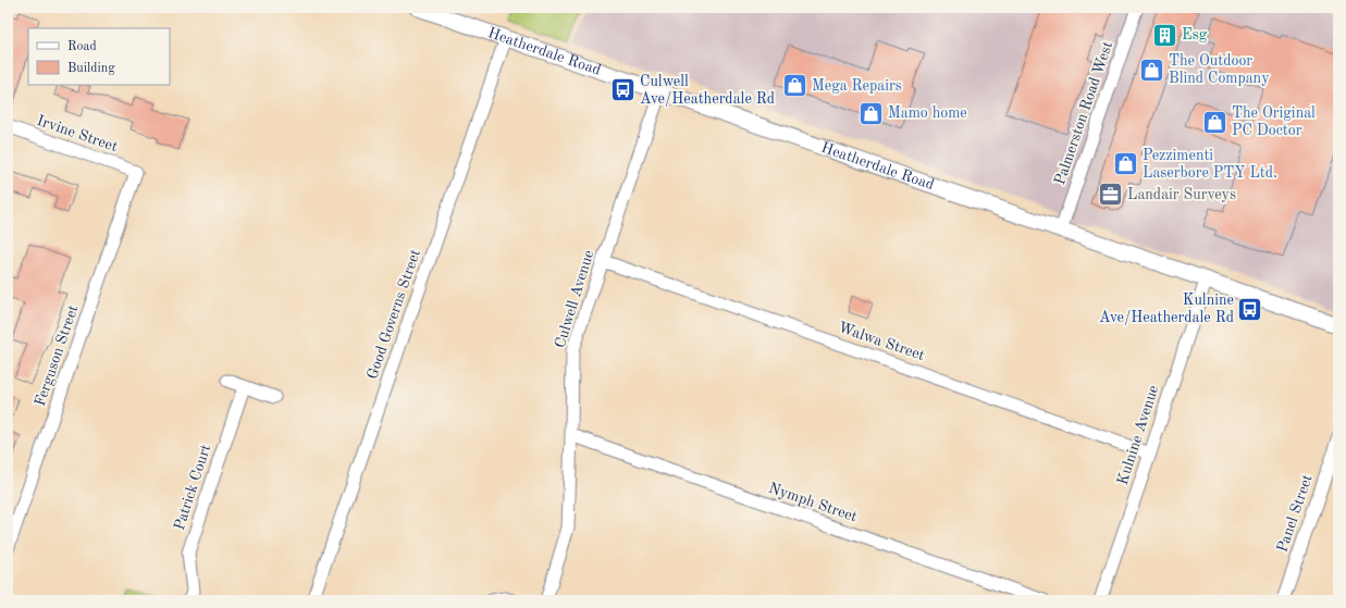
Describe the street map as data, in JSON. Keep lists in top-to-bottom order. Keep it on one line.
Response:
{"streets":{"main road":["Heatherdale Road"],"street":["Palmerston Road West","Irvine Street","Culwell Avenue","Good Governs Street","Walwa Street","Ferguson Street","Kulnine Avenue","Patrick Court","Nymph Street","Panel Street"]},"crossings":[["Heatherdale Road","Palmerston Road West"],["Heatherdale Road","Culwell Avenue"],["Heatherdale Road","Good Governs Street"],["Heatherdale Road","Kulnine Avenue"],["Irvine Street","Ferguson Street"],["Culwell Avenue","Walwa Street"],["Culwell Avenue","Nymph Street"],["Walwa Street","Kulnine Avenue"]],"places":{"building":["Esg"],"shop":["The Outdoor Blind Company","Mega Repairs","Mamo home","The Original PC Doctor","Pezzimenti Laserbore PTY Ltd."],"bus stop":["Culwell Ave/Heatherdale Rd","Kulnine Ave/Heatherdale Rd"],"office":["Landair Surveys"]},"legend":["Road","Building"]}
